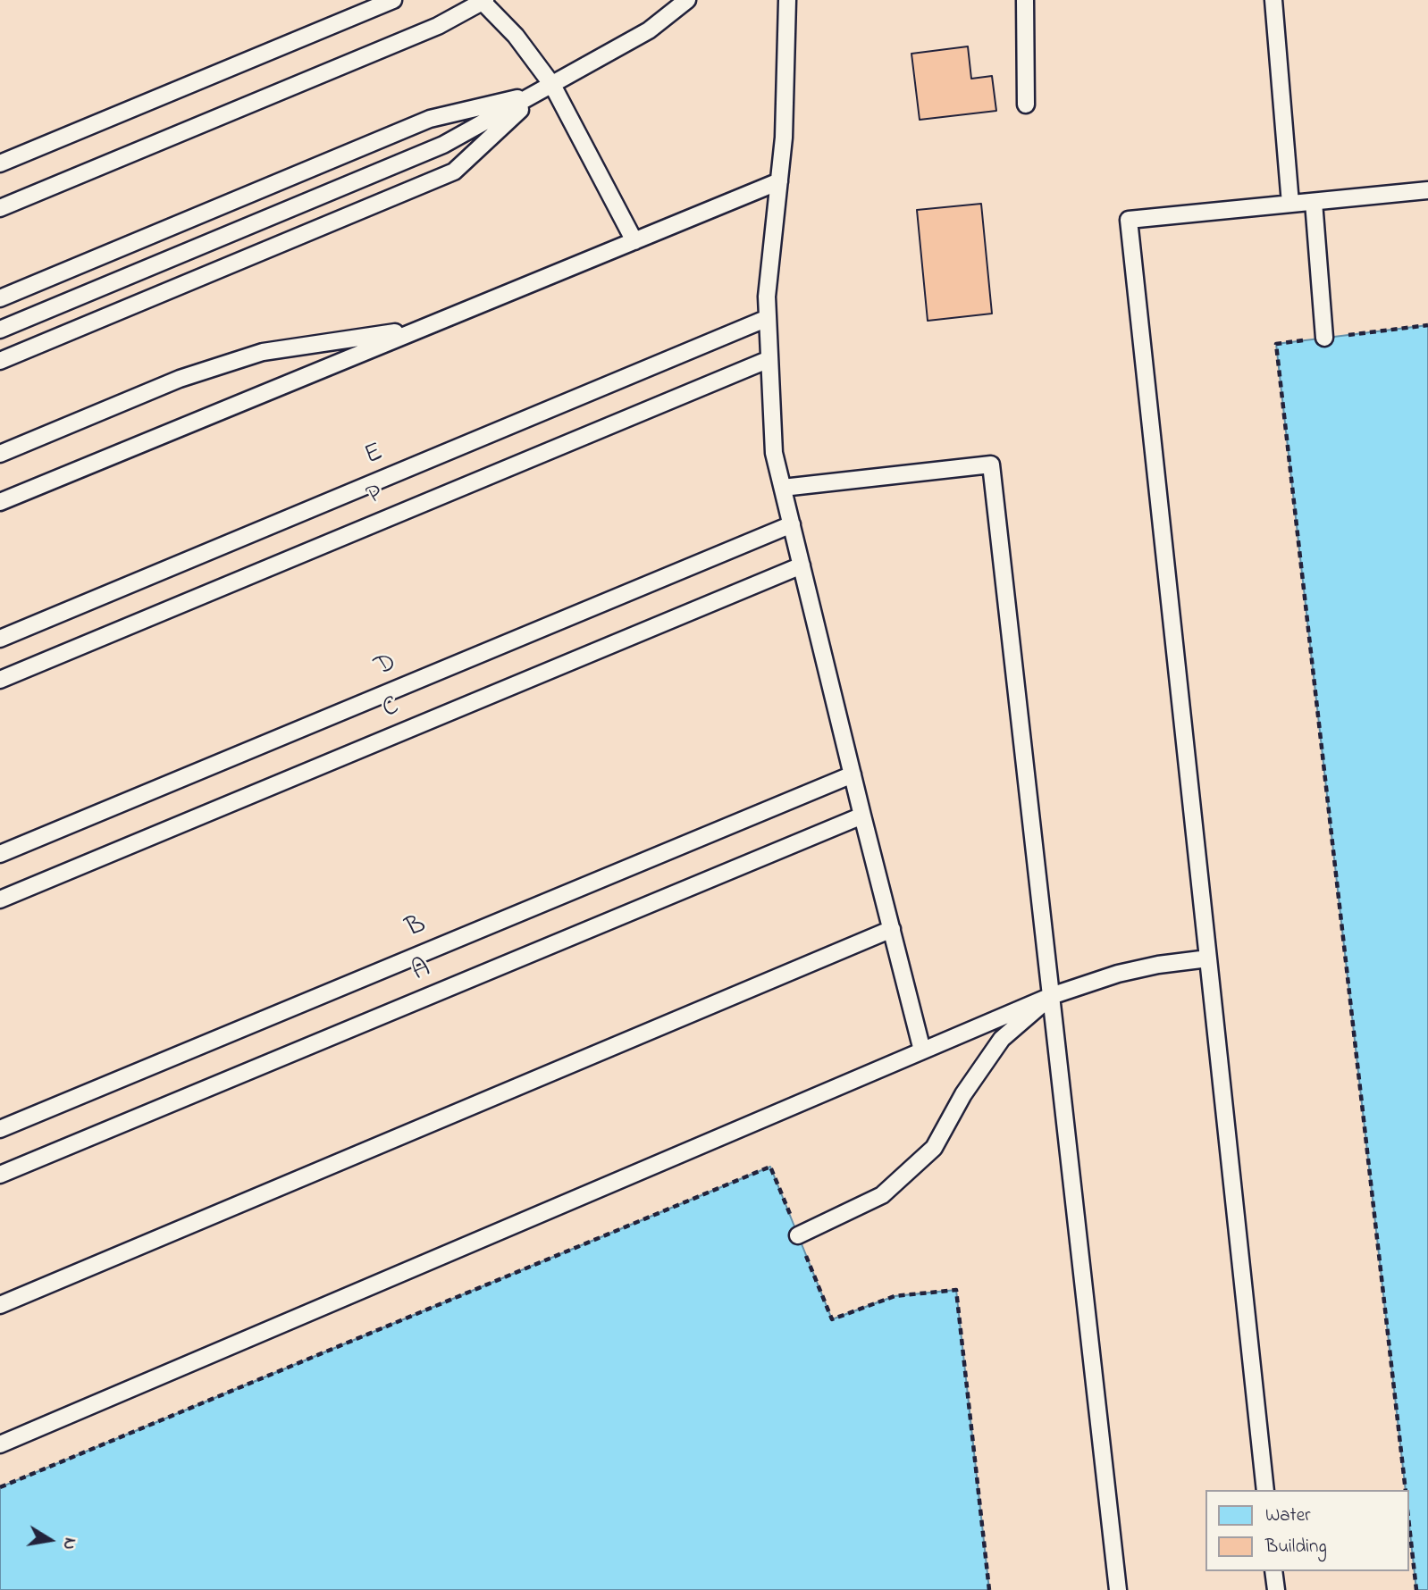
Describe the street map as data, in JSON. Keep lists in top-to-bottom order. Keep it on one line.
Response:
{"streets":{"lane":["E","P","D","C","B","A"]},"legend":["Water","Building"],"north":"right"}
